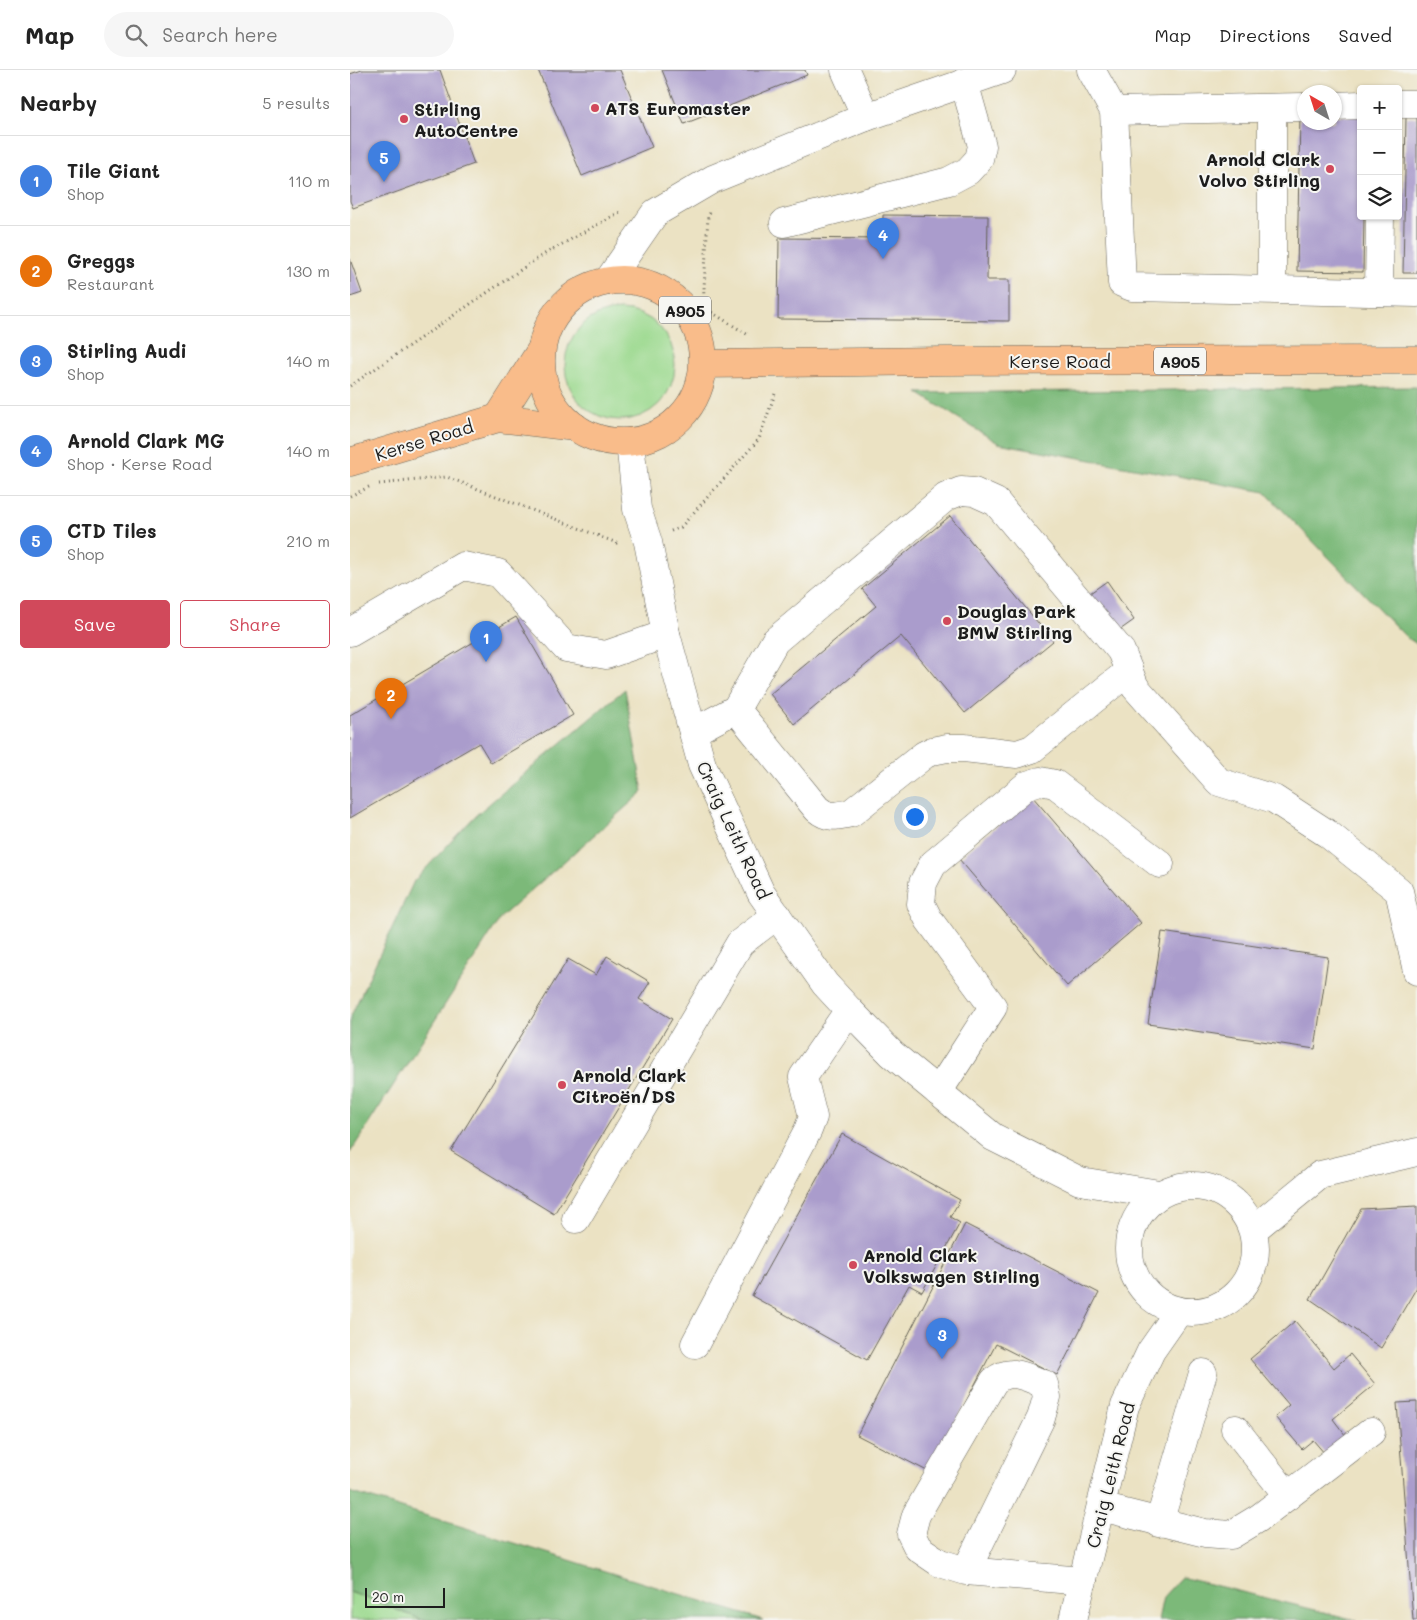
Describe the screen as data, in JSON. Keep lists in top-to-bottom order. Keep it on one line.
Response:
{"streets":{"main road":["A905","Kerse Road"],"street":["Craig Leith Road"]},"crossings":[["A905","Kerse Road"],["A905","Craig Leith Road"],["Kerse Road","Craig Leith Road"]],"places":["ATS Euromaster","Stirling AutoCentre","Arnold Clark Volvo Stirling","Douglas Park BMW Stirling","Arnold Clark Citroën/DS","Arnold Clark Volkswagen Stirling"],"scale_bar":"20 m","north":"top left","page":{"header":"Map","search":"Search here","nav":["Map","Directions","Saved"],"heading":["Nearby","5 results"],"map_buttons":["+","−"],"list":[{"mark":"1","name":"Tile Giant","note":"Shop","value":"110 m"},{"mark":"2","name":"Greggs","note":"Restaurant","value":"130 m"},{"mark":"3","name":"Stirling Audi","note":"Shop","value":"140 m"},{"mark":"4","name":"Arnold Clark MG","note":"Shop · Kerse Road","value":"140 m"},{"mark":"5","name":"CTD Tiles","note":"Shop","value":"210 m"}],"pins":["5","4","1","2","3"],"buttons":["Save","Share"],"scale":"20 m"}}
